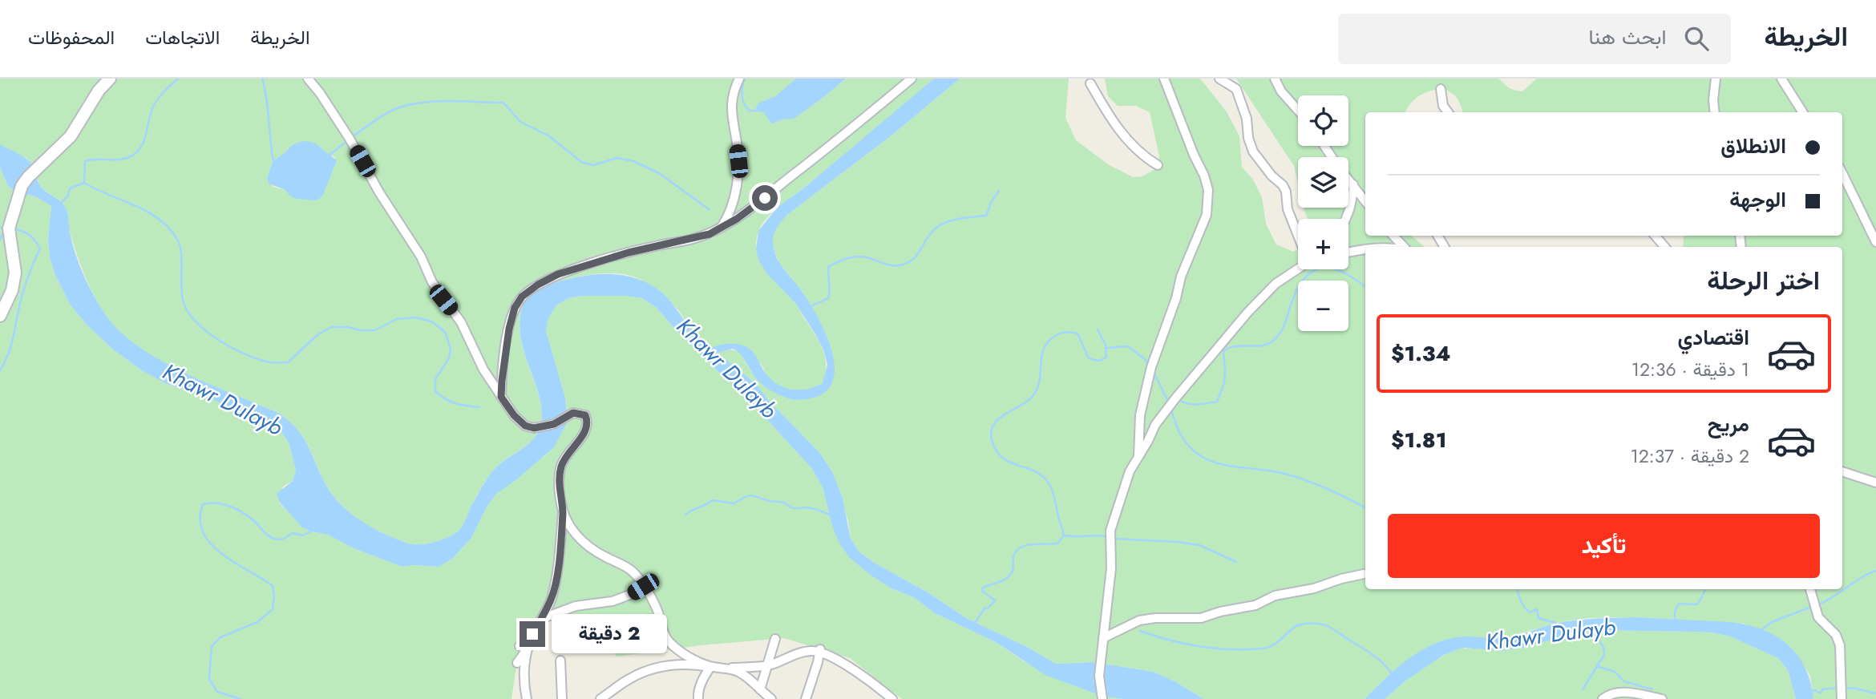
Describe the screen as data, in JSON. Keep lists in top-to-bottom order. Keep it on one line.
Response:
{"water":["Khawr Dulayb"],"page":{"header":"الخريطة","search":"ابحث هنا","nav":["الخريطة","الاتجاهات","المحفوظات"],"map_buttons":["+","−"],"banner":["الانطلاق","الوجهة"],"heading":"اختر الرحلة","list":[{"name":"اقتصادي","note":"1 دقيقة · 12:36","value":"$1.34"},{"name":"مريح","note":"2 دقيقة · 12:37","value":"$1.81"}],"buttons":"تأكيد","bubble":"2 دقيقة"}}
